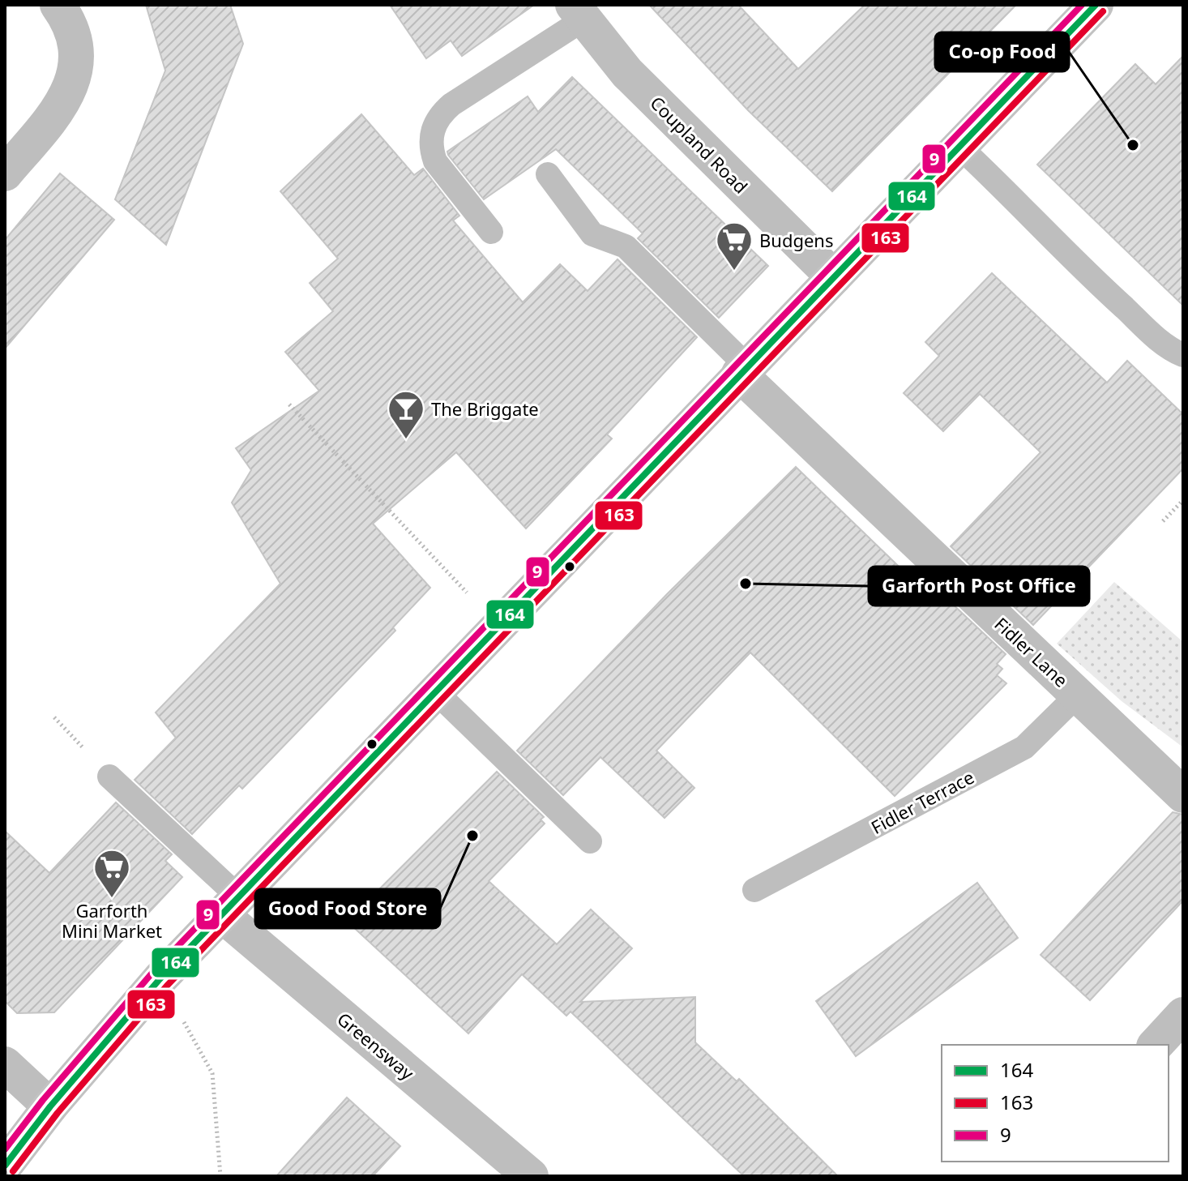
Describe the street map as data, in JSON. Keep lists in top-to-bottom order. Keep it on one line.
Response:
{"streets":{"street":["Coupland Road","Fidler Lane","Greensway"],"lane":["Fidler Terrace"]},"crossings":[["Fidler Lane","Fidler Terrace"]],"places":{"other":["Co-op Food","Garforth Post Office","Good Food Store"],"supermarket":["Budgens","Garforth Mini Market"],"bar":["The Briggate"]},"lines":["transit line 164","transit line 9","transit line 163"],"legend":["164","163","9"]}
